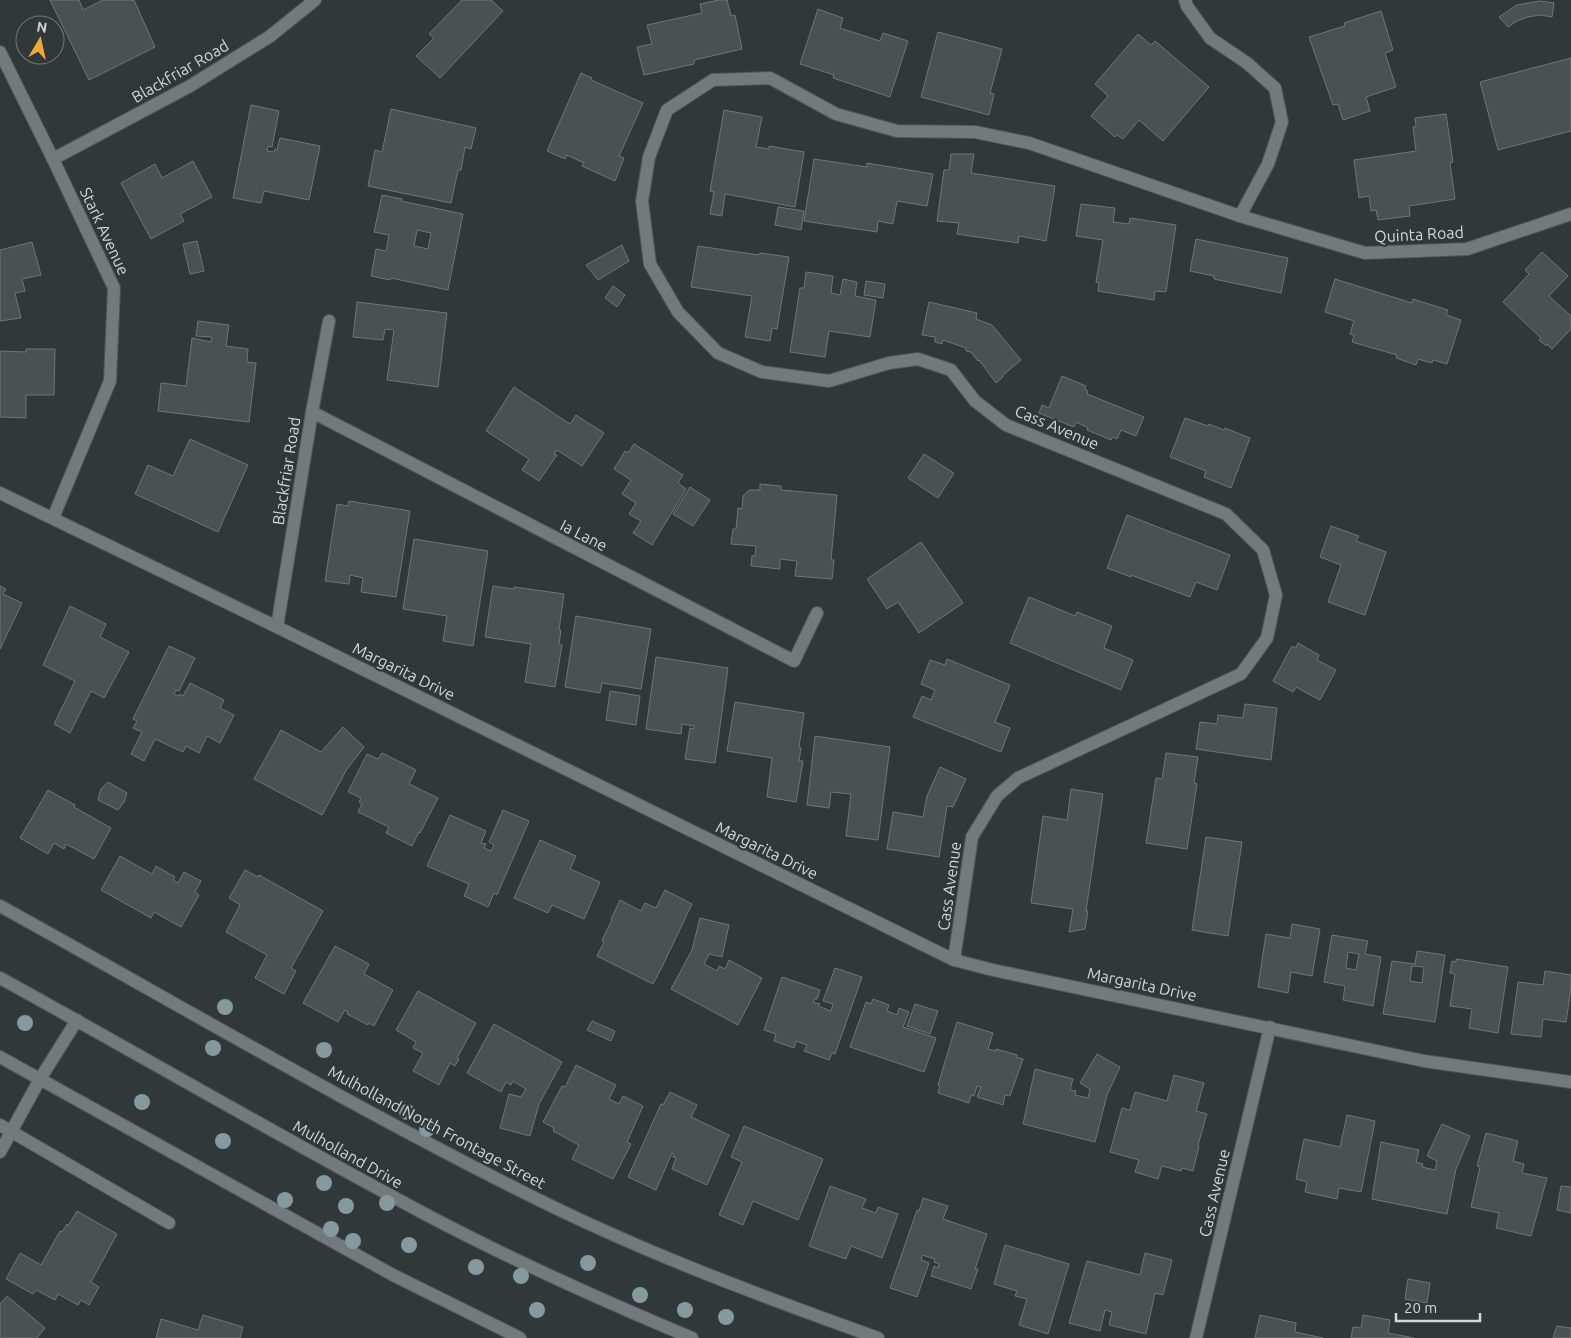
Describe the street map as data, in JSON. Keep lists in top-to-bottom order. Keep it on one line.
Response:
{"streets":{"street":["Blackfriar Road","Stark Avenue","Quinta Road","Cass Avenue","Ia Lane","Margarita Drive","Mulholland North Frontage Street","Mulholland Drive"]},"crossings":[["Blackfriar Road","Stark Avenue"],["Blackfriar Road","Ia Lane"],["Blackfriar Road","Margarita Drive"],["Stark Avenue","Margarita Drive"],["Quinta Road","Cass Avenue"],["Cass Avenue","Margarita Drive"]],"scale_bar":"20 m","north":"top"}
